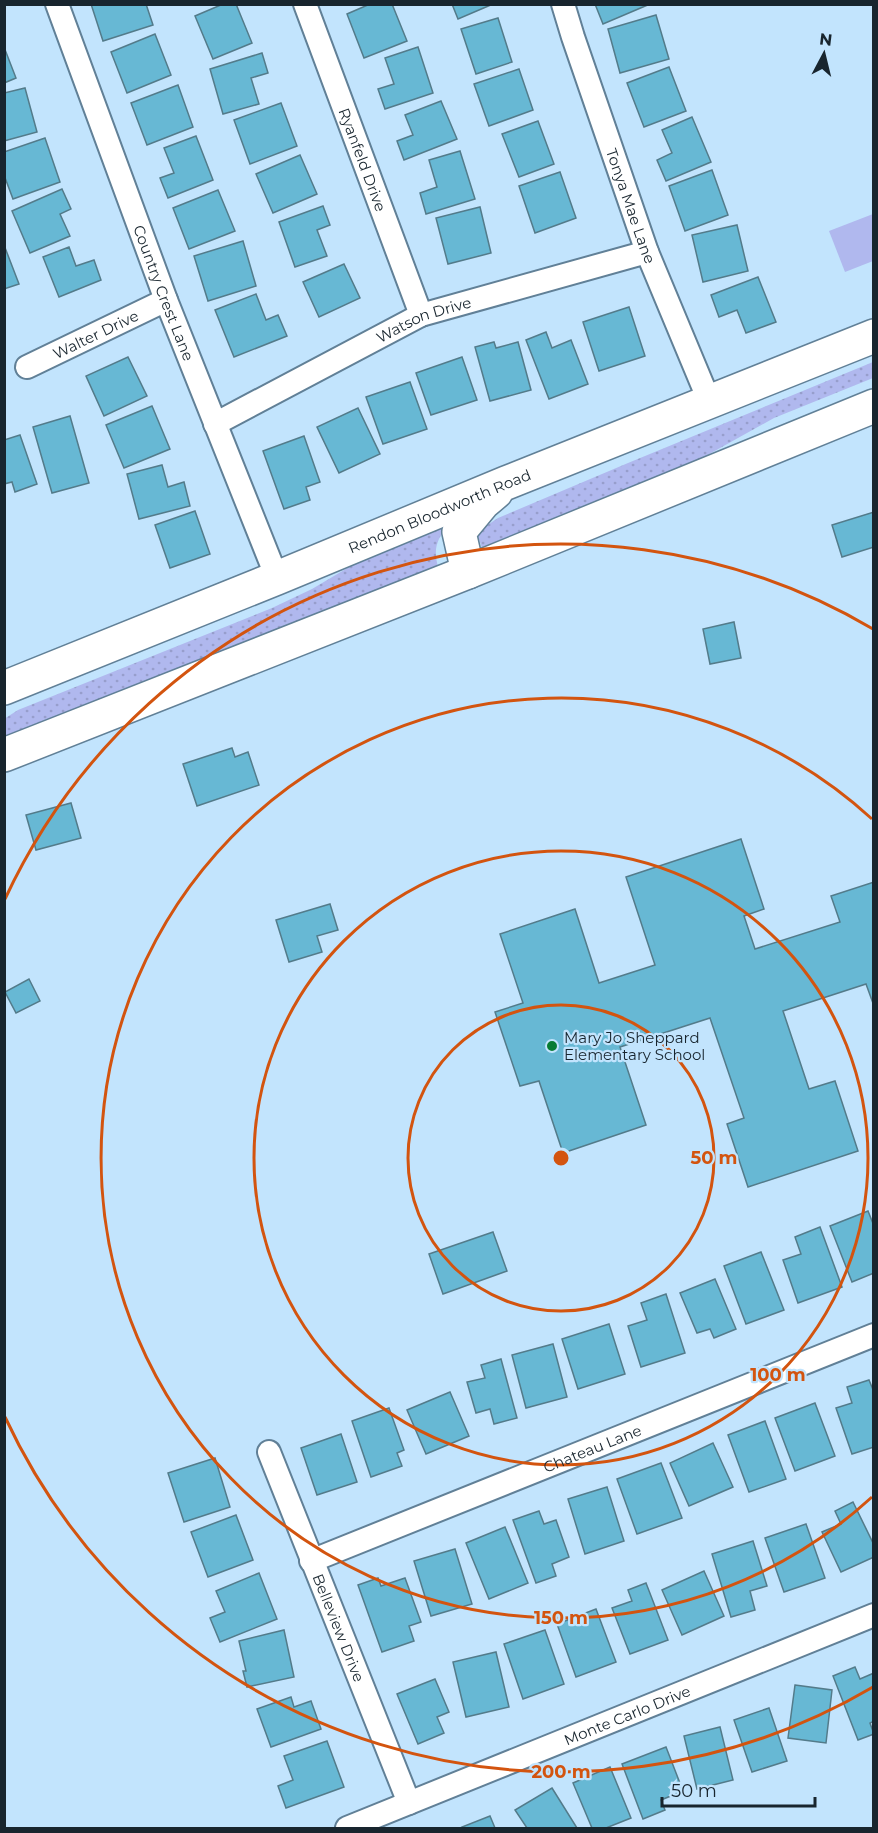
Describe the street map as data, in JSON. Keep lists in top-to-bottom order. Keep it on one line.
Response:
{"streets":{"main road":["Rendon Bloodworth Road"],"street":["Ryanfeld Drive","Tonya Mae Lane","Country Crest Lane","Watson Drive","Walter Drive","Chateau Lane","Belleview Drive","Monte Carlo Drive"]},"crossings":[["Ryanfeld Drive","Watson Drive"],["Tonya Mae Lane","Watson Drive"],["Tonya Mae Lane","Rendon Bloodworth Road"],["Country Crest Lane","Watson Drive"],["Country Crest Lane","Walter Drive"],["Country Crest Lane","Rendon Bloodworth Road"],["Chateau Lane","Belleview Drive"],["Belleview Drive","Monte Carlo Drive"]],"places":["Mary Jo Sheppard Elementary School"],"scale_bar":"50 m","north":"top","rings":["50 m","100 m","150 m","200 m"]}
